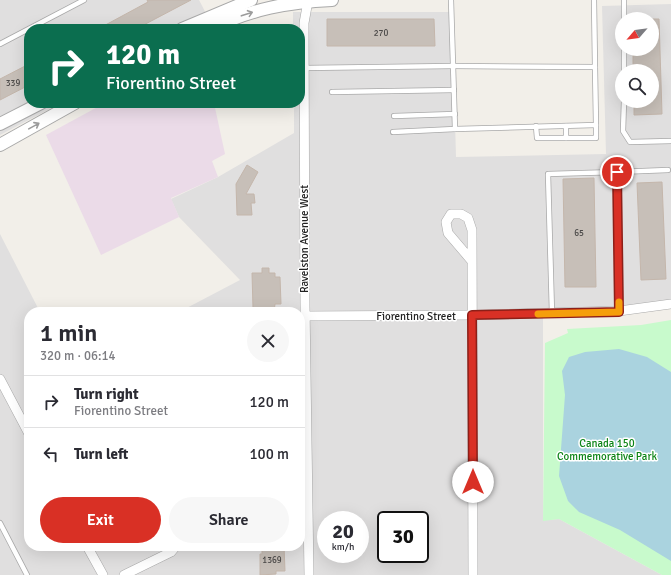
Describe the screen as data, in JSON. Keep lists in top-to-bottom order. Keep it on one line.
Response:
{"streets":{"street":["Ravelston Avenue West","Fiorentino Street"]},"crossings":[["Ravelston Avenue West","Fiorentino Street"]],"parks":["Canada 150 Commemorative Park"],"house_numbers":["270","339","65","1369"],"north":"bottom left","page":{"turn":["120 m","Fiorentino Street"],"heading":["1 min","320 m · 06:14"],"list":[{"name":"Turn right","note":"Fiorentino Street","value":"120 m"},{"name":"Turn left","value":"100 m"}],"buttons":["Exit","Share"],"speed":"20 km/h","limit":"30"}}
